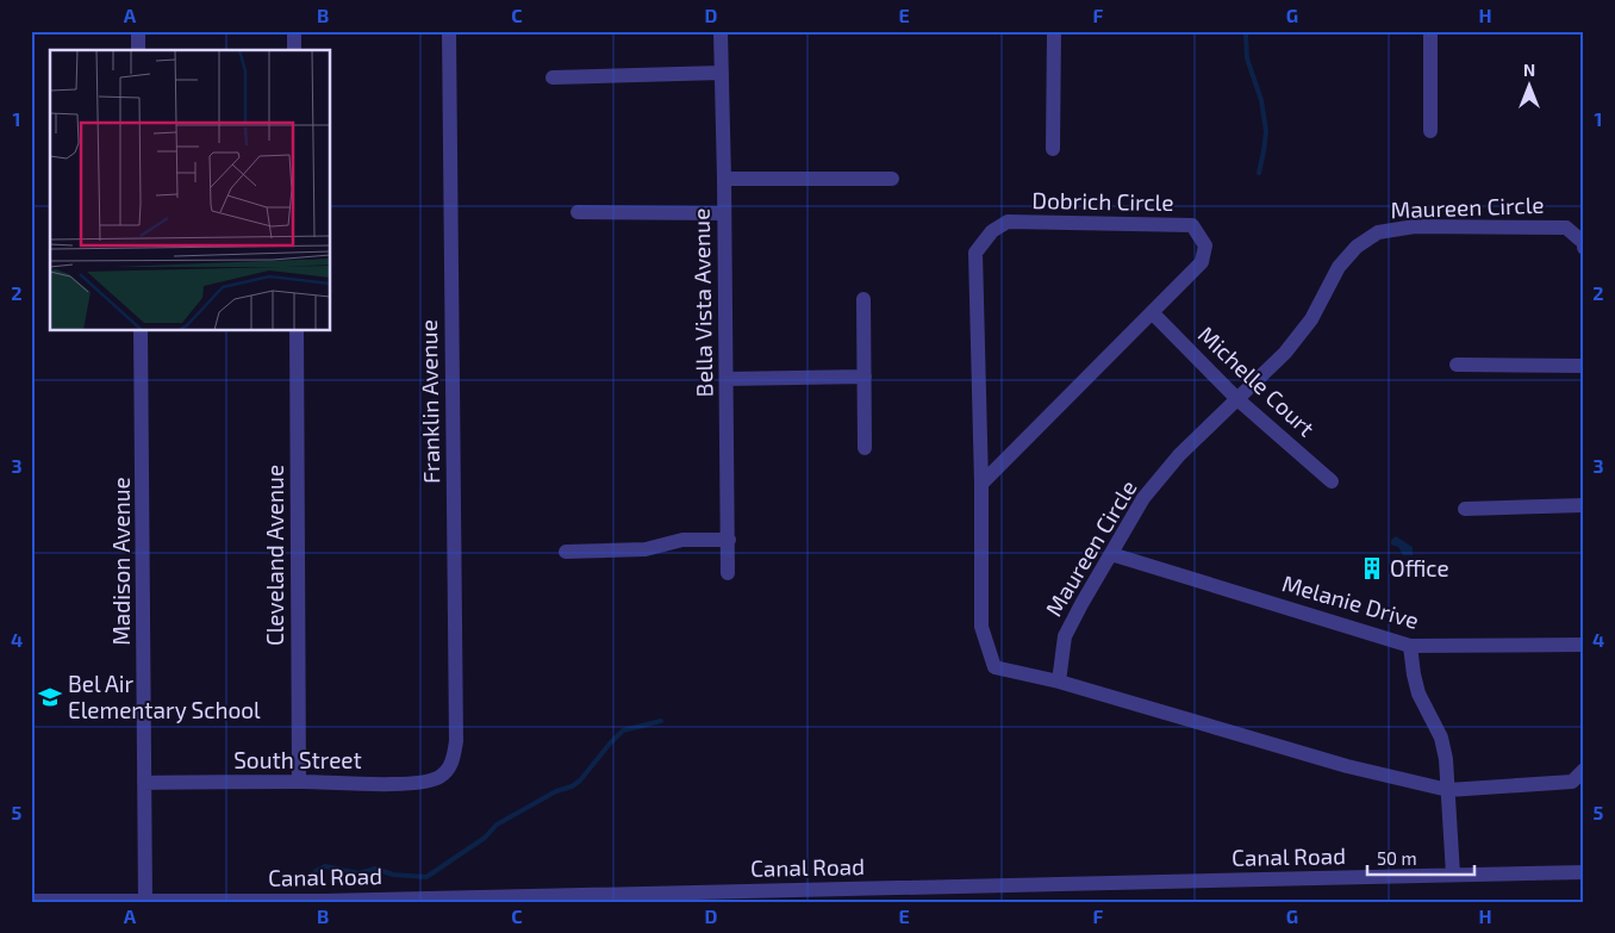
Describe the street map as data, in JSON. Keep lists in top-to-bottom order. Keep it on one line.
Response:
{"streets":{"street":["Dobrich Circle","Maureen Circle","Bella Vista Avenue","Michelle Court","Franklin Avenue","Cleveland Avenue","Madison Avenue","Melanie Drive","South Street","Canal Road"]},"crossings":[["Dobrich Circle","Maureen Circle"],["Dobrich Circle","Michelle Court"],["Maureen Circle","Michelle Court"],["Maureen Circle","Melanie Drive"],["Franklin Avenue","South Street"],["Cleveland Avenue","South Street"],["Madison Avenue","South Street"],["Madison Avenue","Canal Road"]],"places":{"building":["Office"],"school or university":["Bel Air Elementary School"]},"scale_bar":"50 m","north":"top","grid":{"columns":["A","B","C","D","E","F","G","H"],"rows":["1","2","3","4","5"]}}
